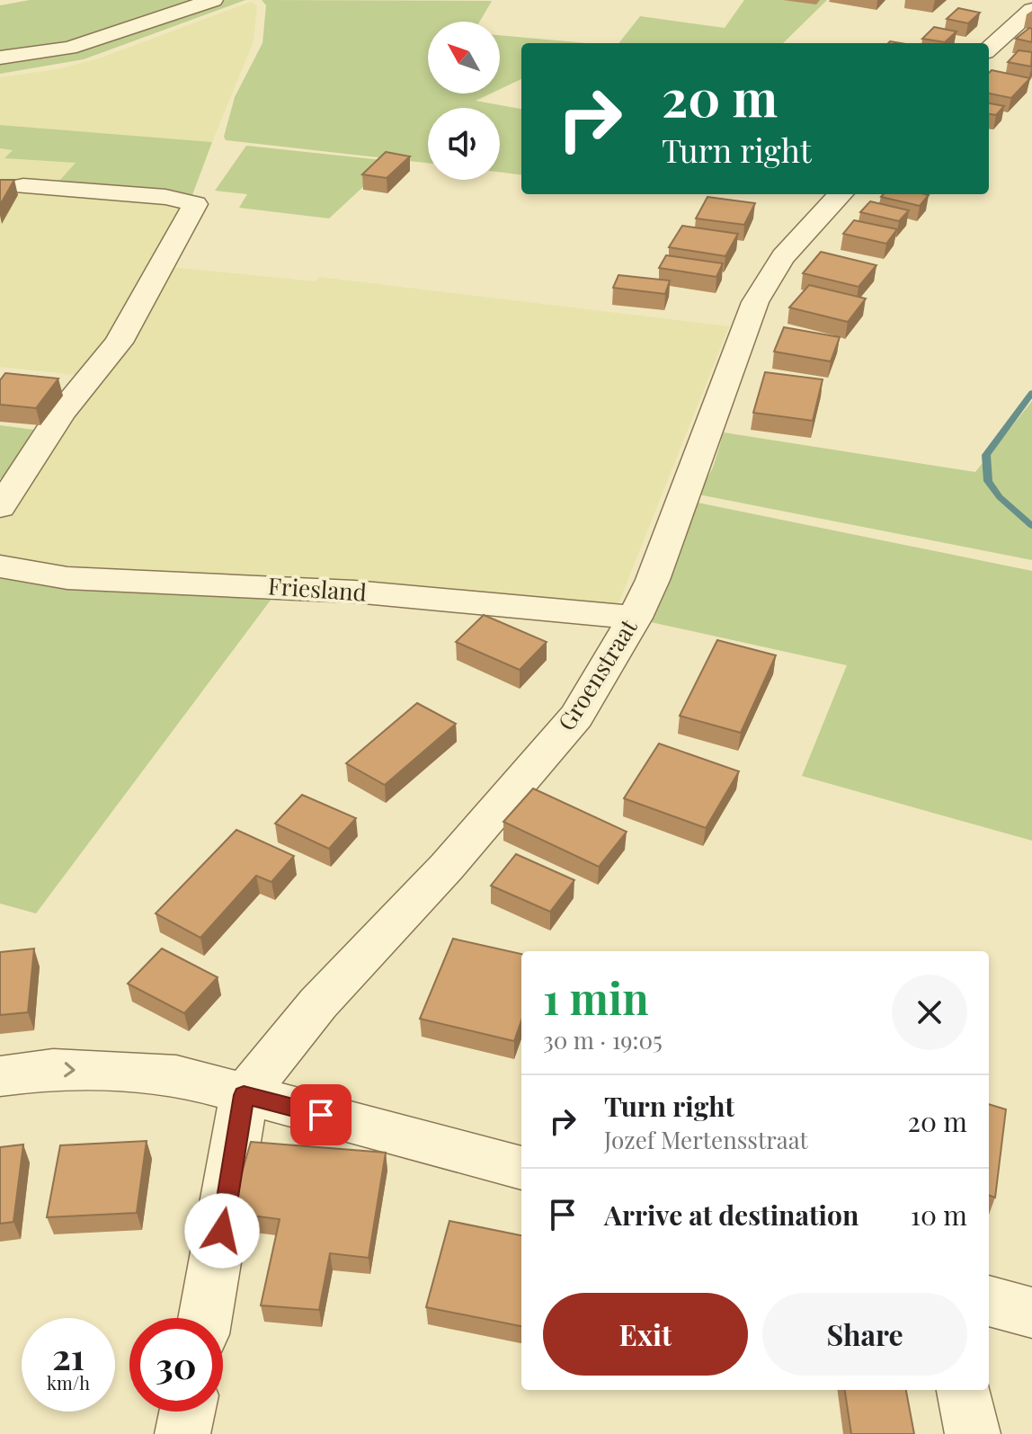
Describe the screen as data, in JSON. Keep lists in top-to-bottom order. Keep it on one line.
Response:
{"streets":{"street":["Friesland","Groenstraat"]},"crossings":[["Friesland","Groenstraat"]],"north":"top left","page":{"turn":["20 m","Turn right"],"heading":["1 min","30 m · 19:05"],"list":[{"name":"Turn right","note":"Jozef Mertensstraat","value":"20 m"},{"name":"Arrive at destination","value":"10 m"}],"buttons":["Exit","Share"],"speed":"21 km/h","limit":"30"}}
